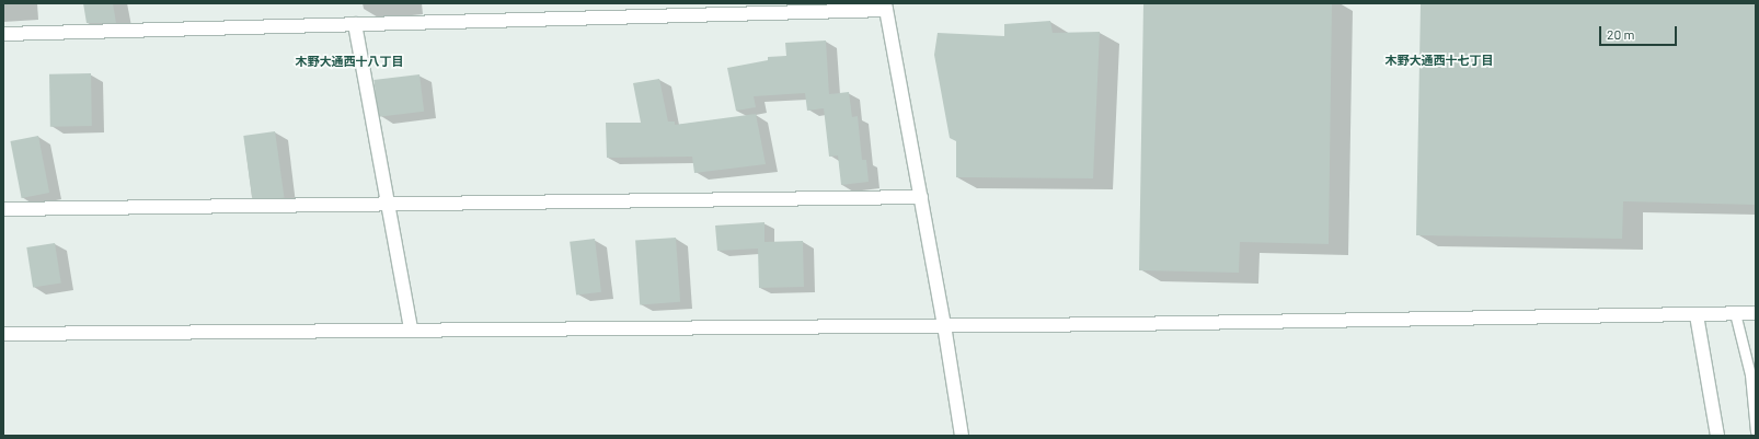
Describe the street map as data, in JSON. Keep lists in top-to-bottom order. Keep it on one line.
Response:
{"districts":["木野大通西十七丁目","木野大通西十八丁目"],"scale_bar":"20 m"}
